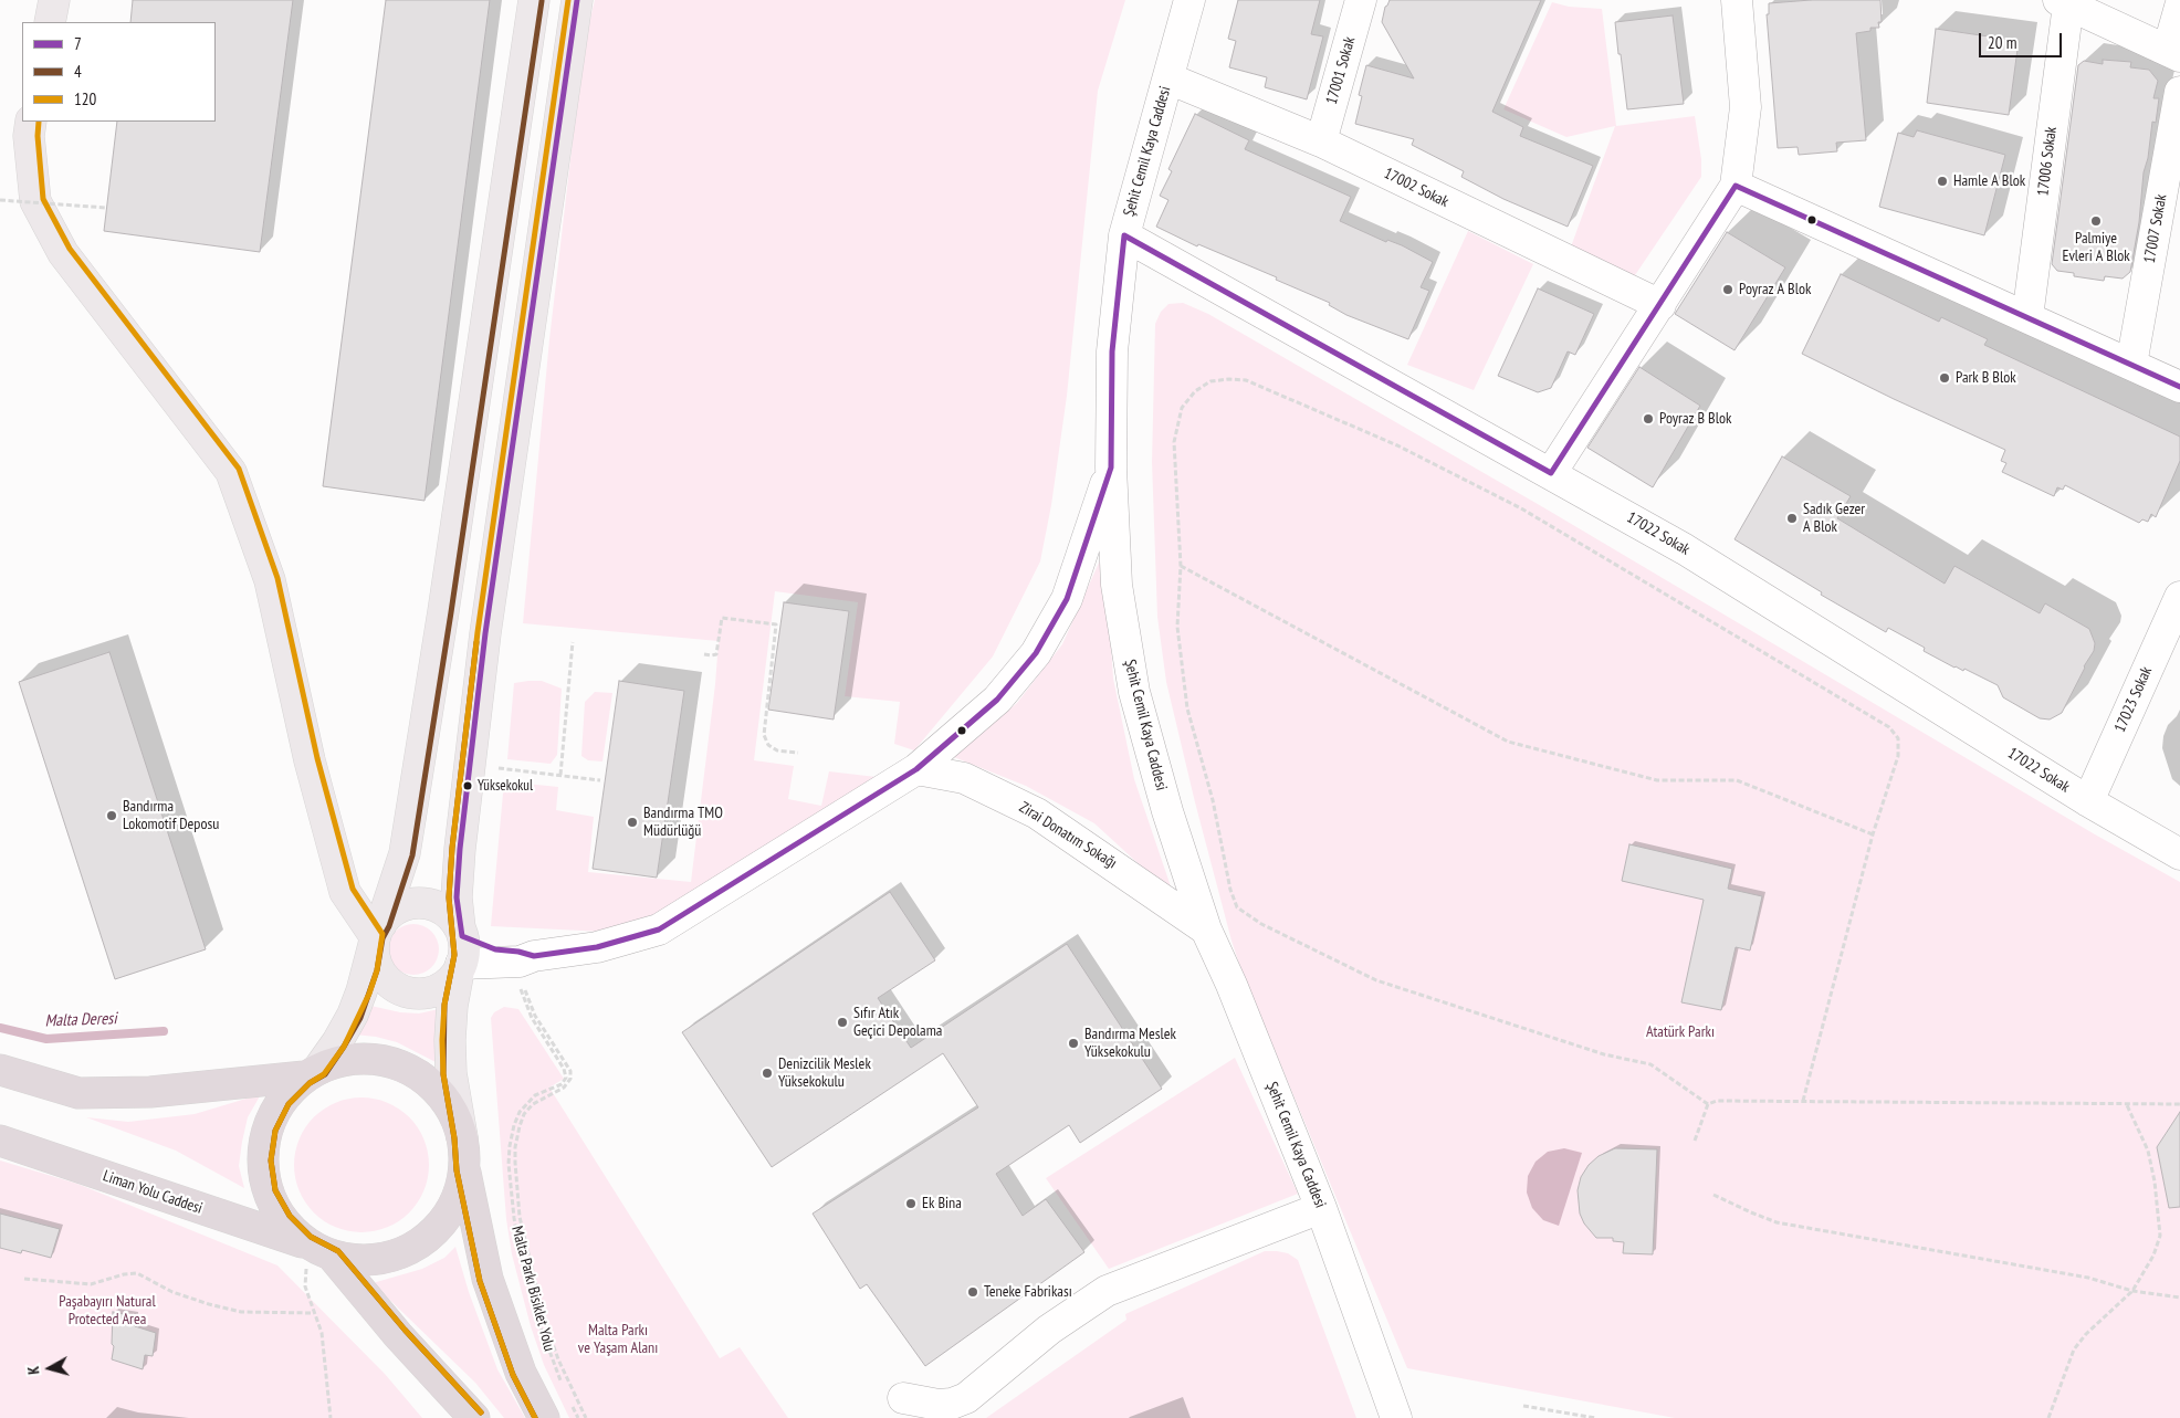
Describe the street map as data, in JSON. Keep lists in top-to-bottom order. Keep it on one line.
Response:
{"streets":{"highway":["Liman Yolu Caddesi"],"street":["17001 Sokak","Şehit Cemil Kaya Caddesi","17006 Sokak","17002 Sokak","17007 Sokak","17022 Sokak","17023 Sokak","Zirai Donatım Sokağı"],"path":["Malta Parkı Bisiklet Yolu"]},"crossings":[["17001 Sokak","17002 Sokak"],["Şehit Cemil Kaya Caddesi","17002 Sokak"],["Şehit Cemil Kaya Caddesi","17022 Sokak"],["Şehit Cemil Kaya Caddesi","Zirai Donatım Sokağı"],["17022 Sokak","17023 Sokak"]],"water":["Malta Deresi"],"parks":["Atatürk Parkı","Paşabayırı Natural Protected Area","Malta Parkı ve Yaşam Alanı"],"places":["Hamle A Blok","Palmiye Evleri A Blok","Poyraz A Blok","Park B Blok","Poyraz B Blok","Sadık Gezer A Blok","Yüksekokul","Bandırma Lokomotif Deposu","Bandırma TMO Müdürlüğü","Sıfır Atık Geçici Depolama","Bandırma Meslek Yüksekokulu","Denizcilik Meslek Yüksekokulu","Ek Bina","Teneke Fabrikası"],"lines":["transit line 7","transit line 120","transit line 4"],"legend":["7","4","120"],"scale_bar":"20 m","north":"left"}
